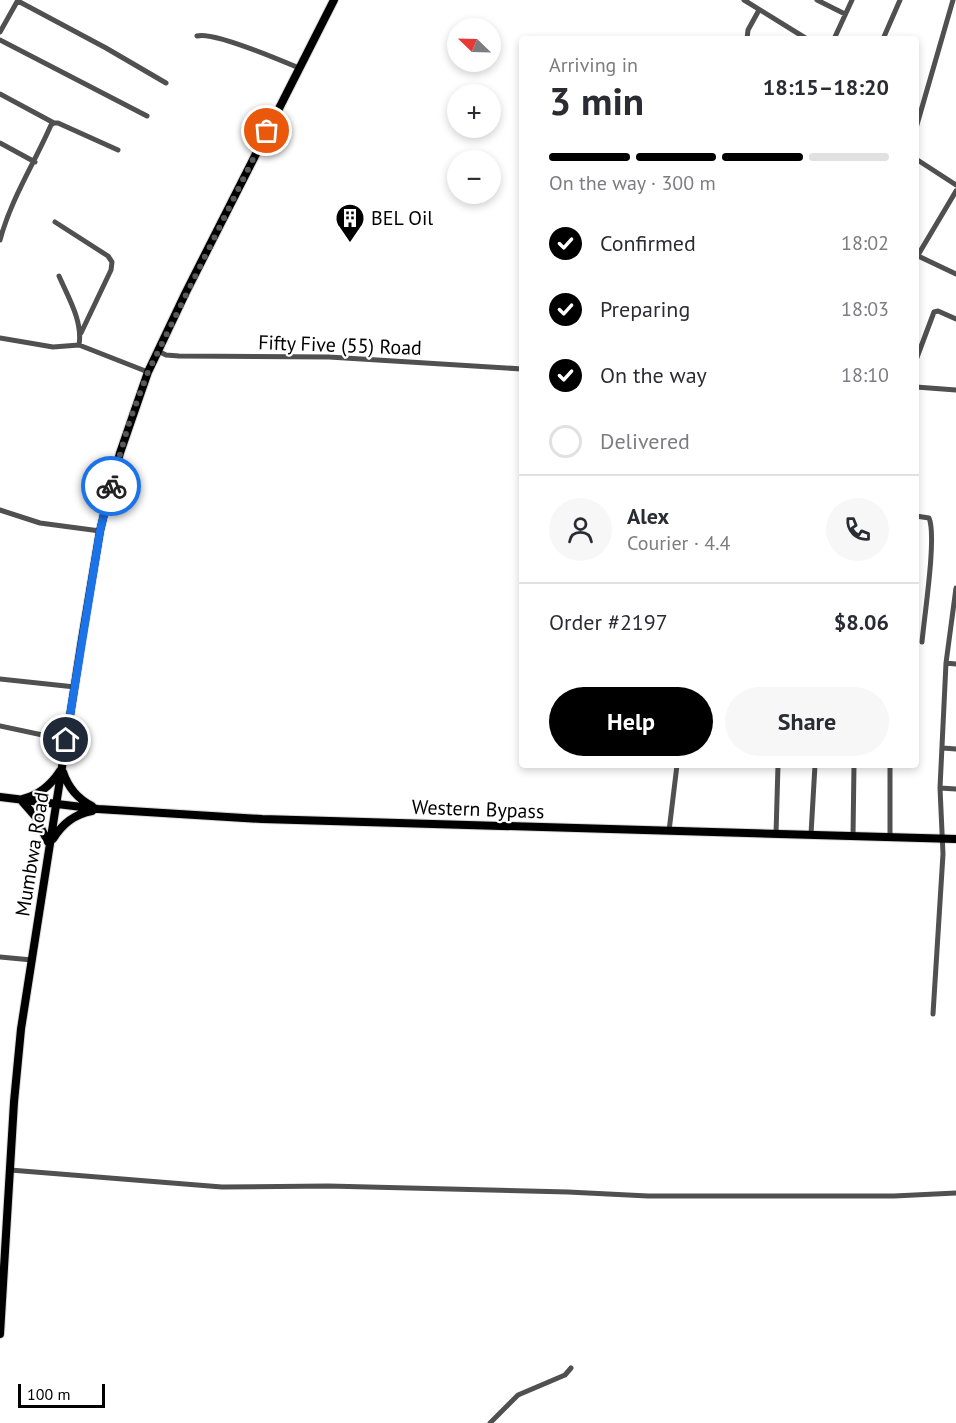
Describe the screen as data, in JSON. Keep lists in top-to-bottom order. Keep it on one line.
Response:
{"streets":{"main road":["Western Bypass","Mumbwa Road"],"street":["Fifty Five (55) Road"]},"crossings":[["Fifty Five (55) Road","Mumbwa Road"],["Western Bypass","Mumbwa Road"]],"places":{"building":["BEL Oil"]},"scale_bar":"100 m","north":"top left","page":{"map_buttons":["+","−"],"heading":["3 min","Arriving in","18:15–18:20"],"panel":["Alex","Courier · 4.4","Order #2197","$8.06"],"bar":"On the way · 300 m","list":[["Confirmed","18:02"],["Preparing","18:03"],["On the way","18:10"],"Delivered"],"buttons":["Help","Share"],"scale":"100 m"}}
